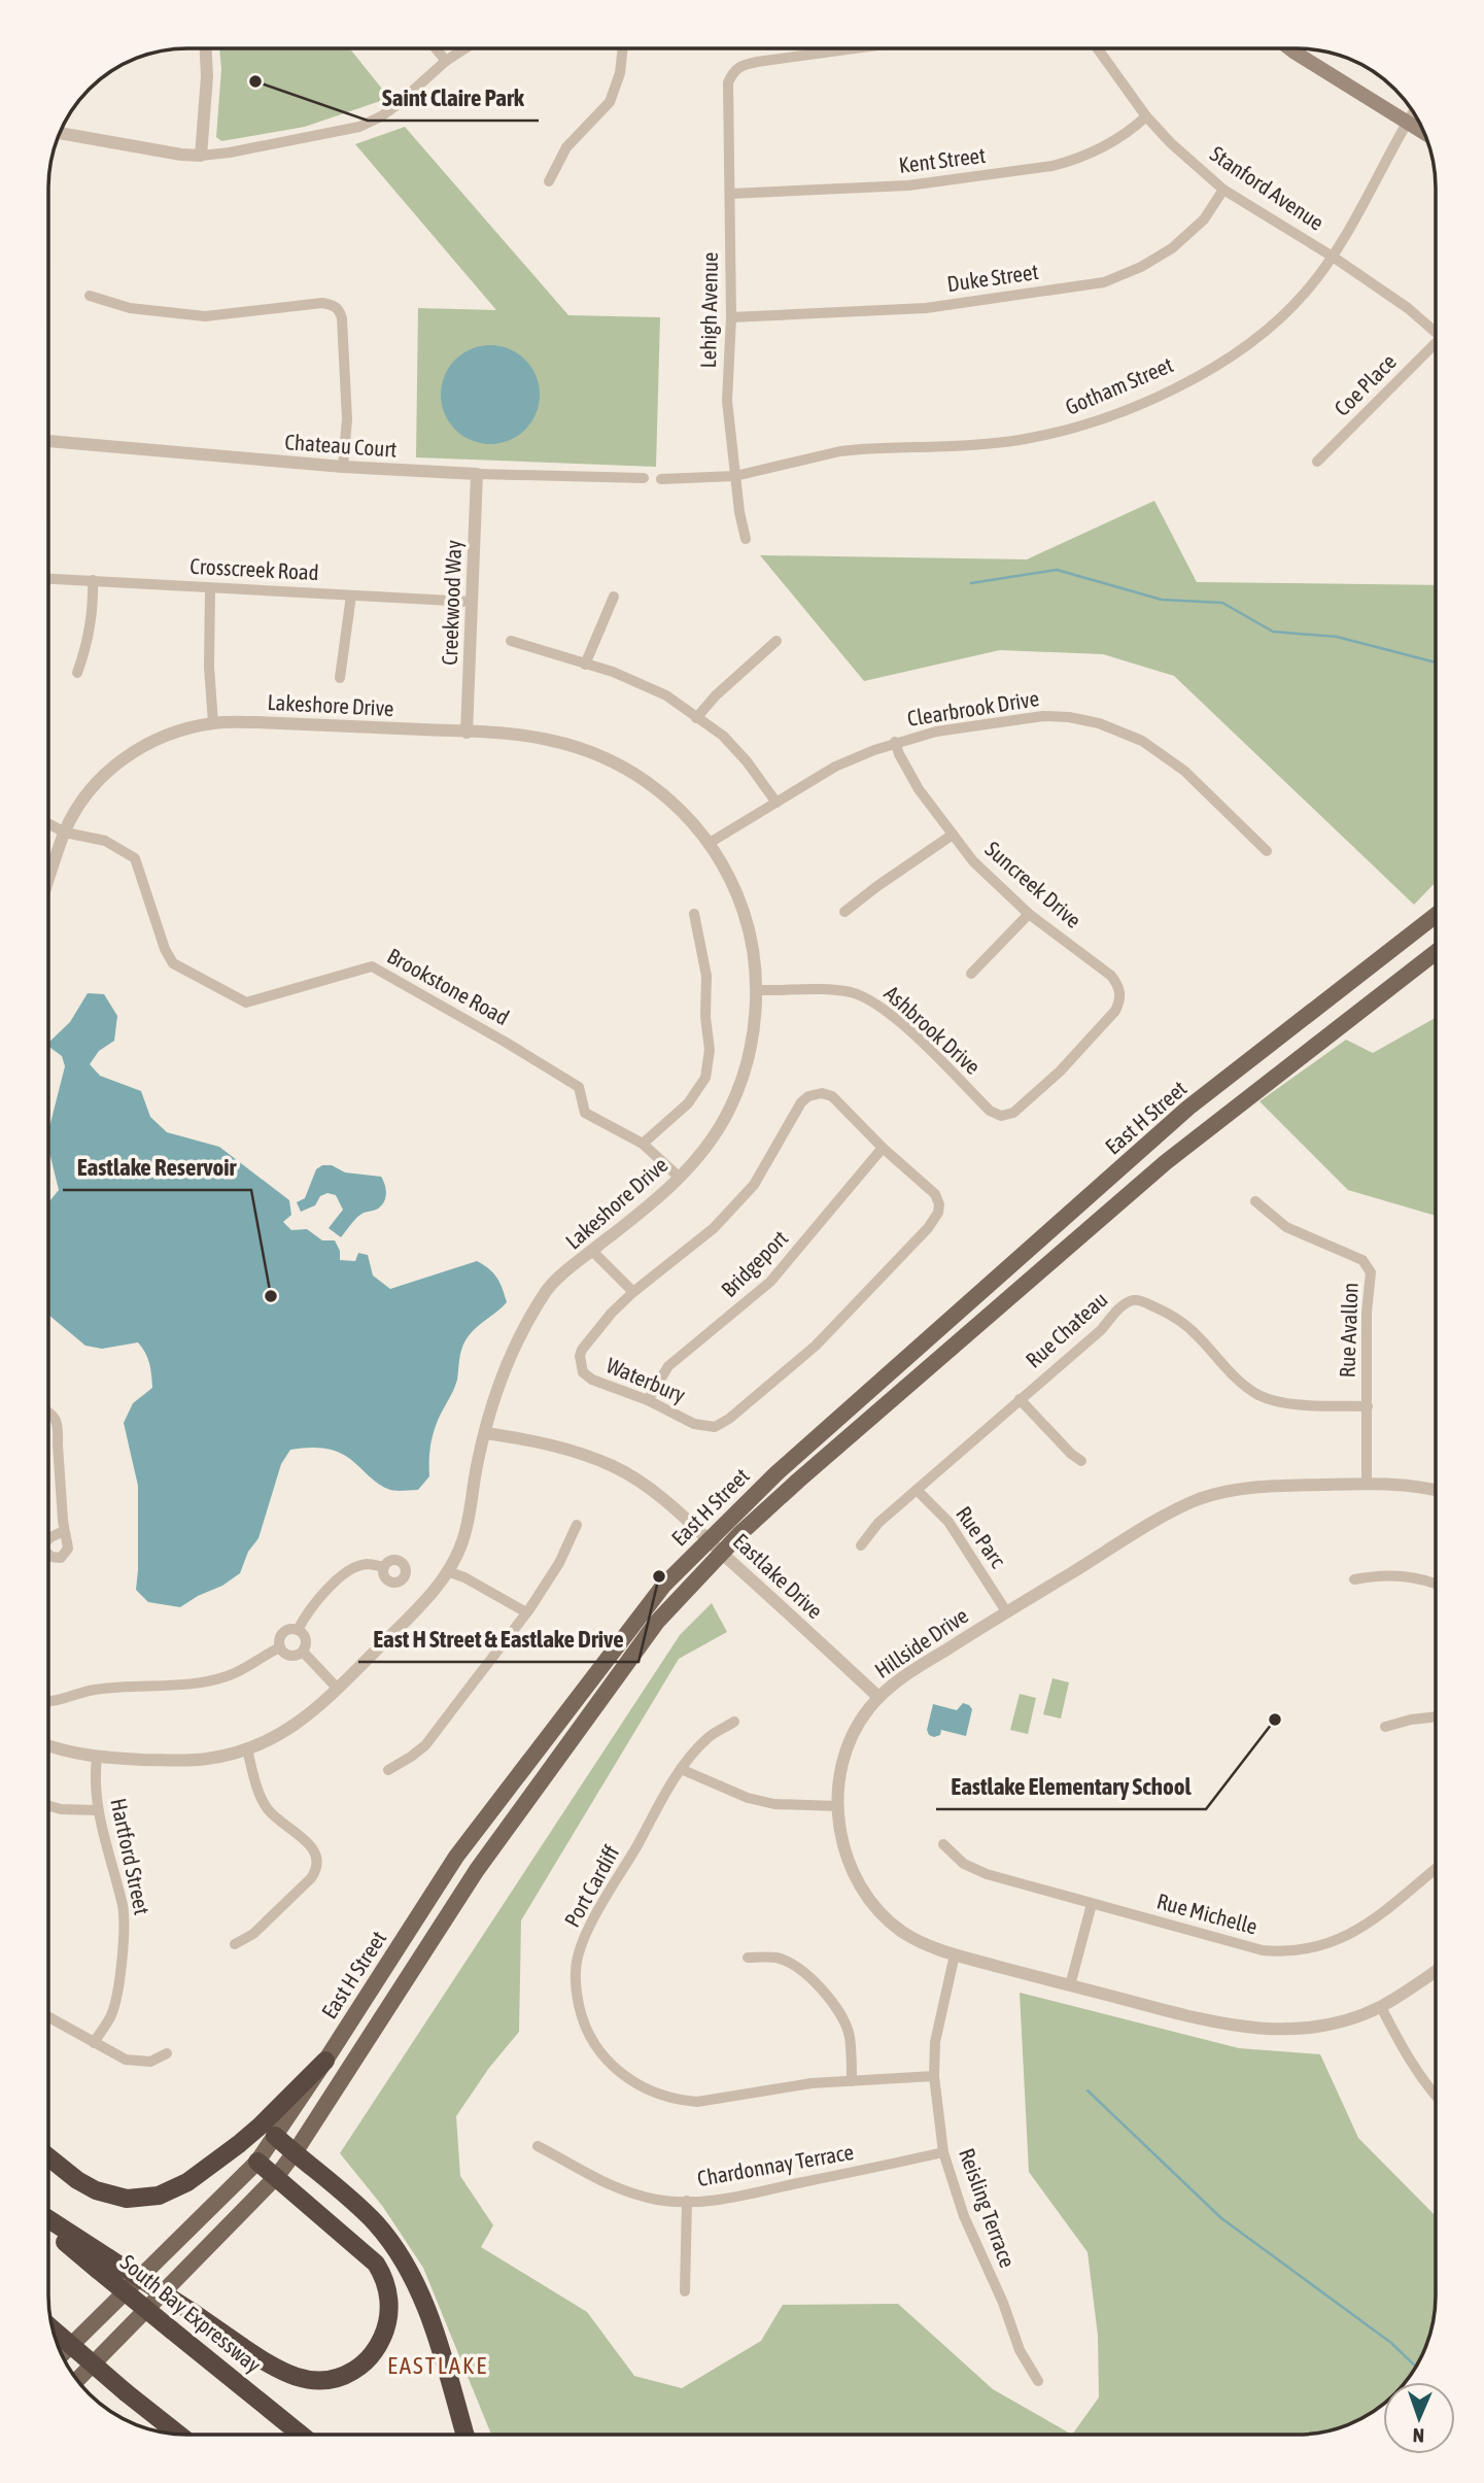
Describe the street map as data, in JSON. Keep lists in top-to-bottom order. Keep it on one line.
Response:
{"streets":{"highway":["South Bay Expressway"],"main road":["East H Street"],"street":["Kent Street","Stanford Avenue","Duke Street","Lehigh Avenue","Coe Place","Gotham Street","Chateau Court","Crosscreek Road","Creekwood Way","Lakeshore Drive","Clearbrook Drive","Suncreek Drive","Brookstone Road","Ashbrook Drive","Bridgeport","Rue Chateau","Rue Avallon","Waterbury","Rue Parc","Eastlake Drive","Hillside Drive","Hartford Street","Port Cardiff","Rue Michelle","Chardonnay Terrace","Reisling Terrace"]},"crossings":[["Kent Street","Stanford Avenue"],["Kent Street","Lehigh Avenue"],["Stanford Avenue","Duke Street"],["Stanford Avenue","Gotham Street"],["Duke Street","Lehigh Avenue"],["Lehigh Avenue","Gotham Street"],["Chateau Court","Creekwood Way"],["Crosscreek Road","Creekwood Way"],["Creekwood Way","Lakeshore Drive"],["Lakeshore Drive","Clearbrook Drive"],["Lakeshore Drive","Brookstone Road"],["Lakeshore Drive","Ashbrook Drive"],["Lakeshore Drive","Eastlake Drive"],["Lakeshore Drive","Hartford Street"],["Clearbrook Drive","Suncreek Drive"],["Suncreek Drive","Ashbrook Drive"],["East H Street","Eastlake Drive"],["Bridgeport","Waterbury"],["Rue Chateau","Rue Avallon"],["Rue Chateau","Rue Parc"],["Rue Avallon","Hillside Drive"],["Rue Parc","Hillside Drive"],["Eastlake Drive","Hillside Drive"],["Hillside Drive","Reisling Terrace"],["Port Cardiff","Reisling Terrace"],["Chardonnay Terrace","Reisling Terrace"]],"districts":["EASTLAKE"],"places":["Saint Claire Park","Eastlake Reservoir","East H Street & Eastlake Drive","Eastlake Elementary School"],"north":"bottom"}
